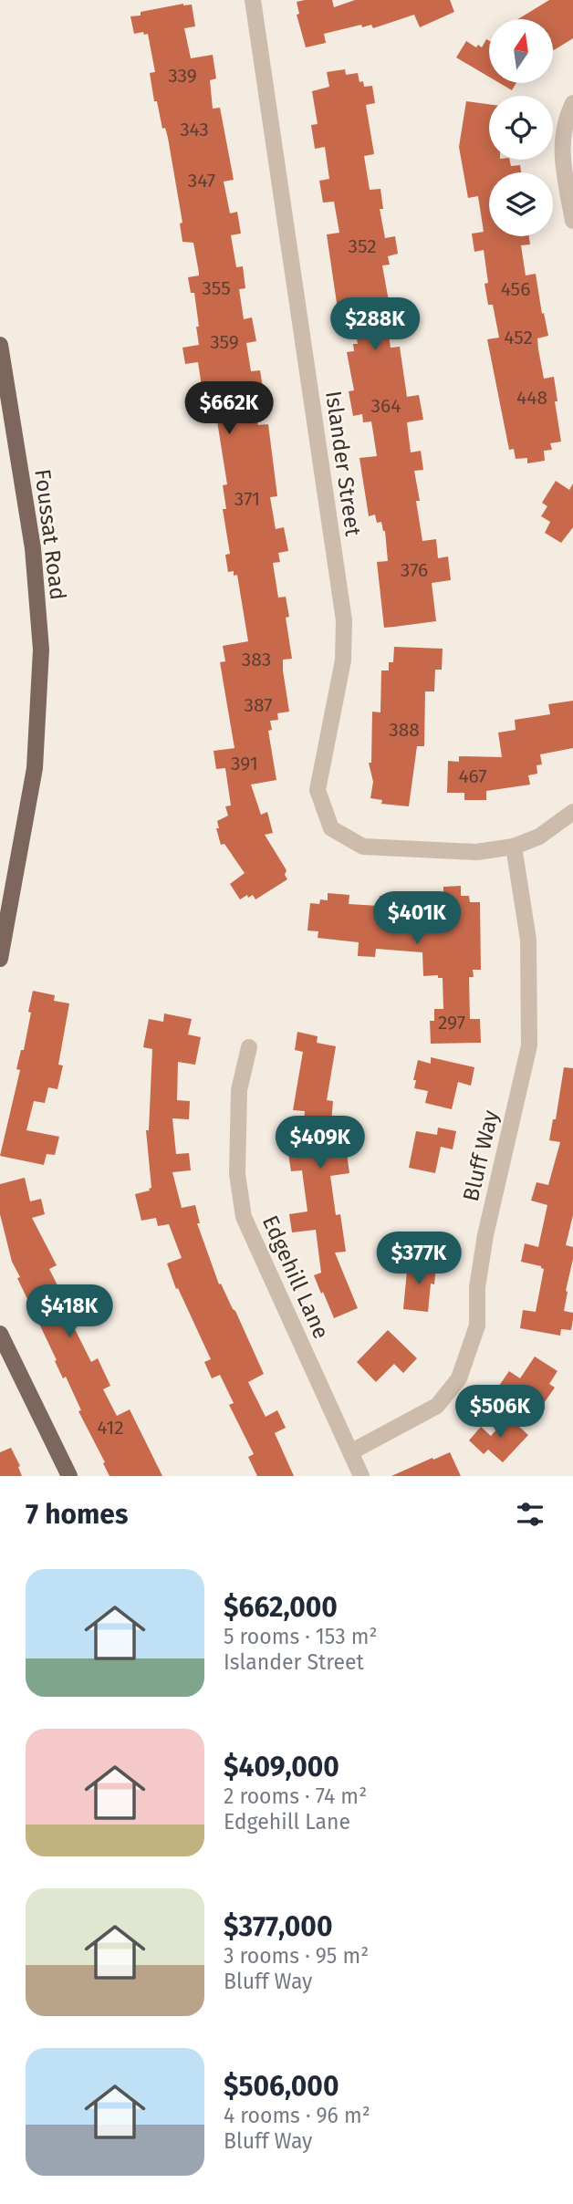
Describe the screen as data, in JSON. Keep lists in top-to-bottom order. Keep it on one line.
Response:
{"streets":{"main road":["Foussat Road"],"street":["Islander Street","Bluff Way","Edgehill Lane"]},"crossings":[["Islander Street","Bluff Way"],["Bluff Way","Edgehill Lane"]],"house_numbers":["339","343","347","352","355","456","452","359","448","364","371","376","383","387","388","391","467","297","412"],"north":"top","page":{"price":["$288K","$662K","$401K","$409K","$377K","$418K","$506K"],"heading":"7 homes","list":[{"name":"$662,000","note":"5 rooms · 153 m² · Islander Street"},{"name":"$409,000","note":"2 rooms · 74 m² · Edgehill Lane"},{"name":"$377,000","note":"3 rooms · 95 m² · Bluff Way"},{"name":"$506,000","note":"4 rooms · 96 m² · Bluff Way"}]}}
